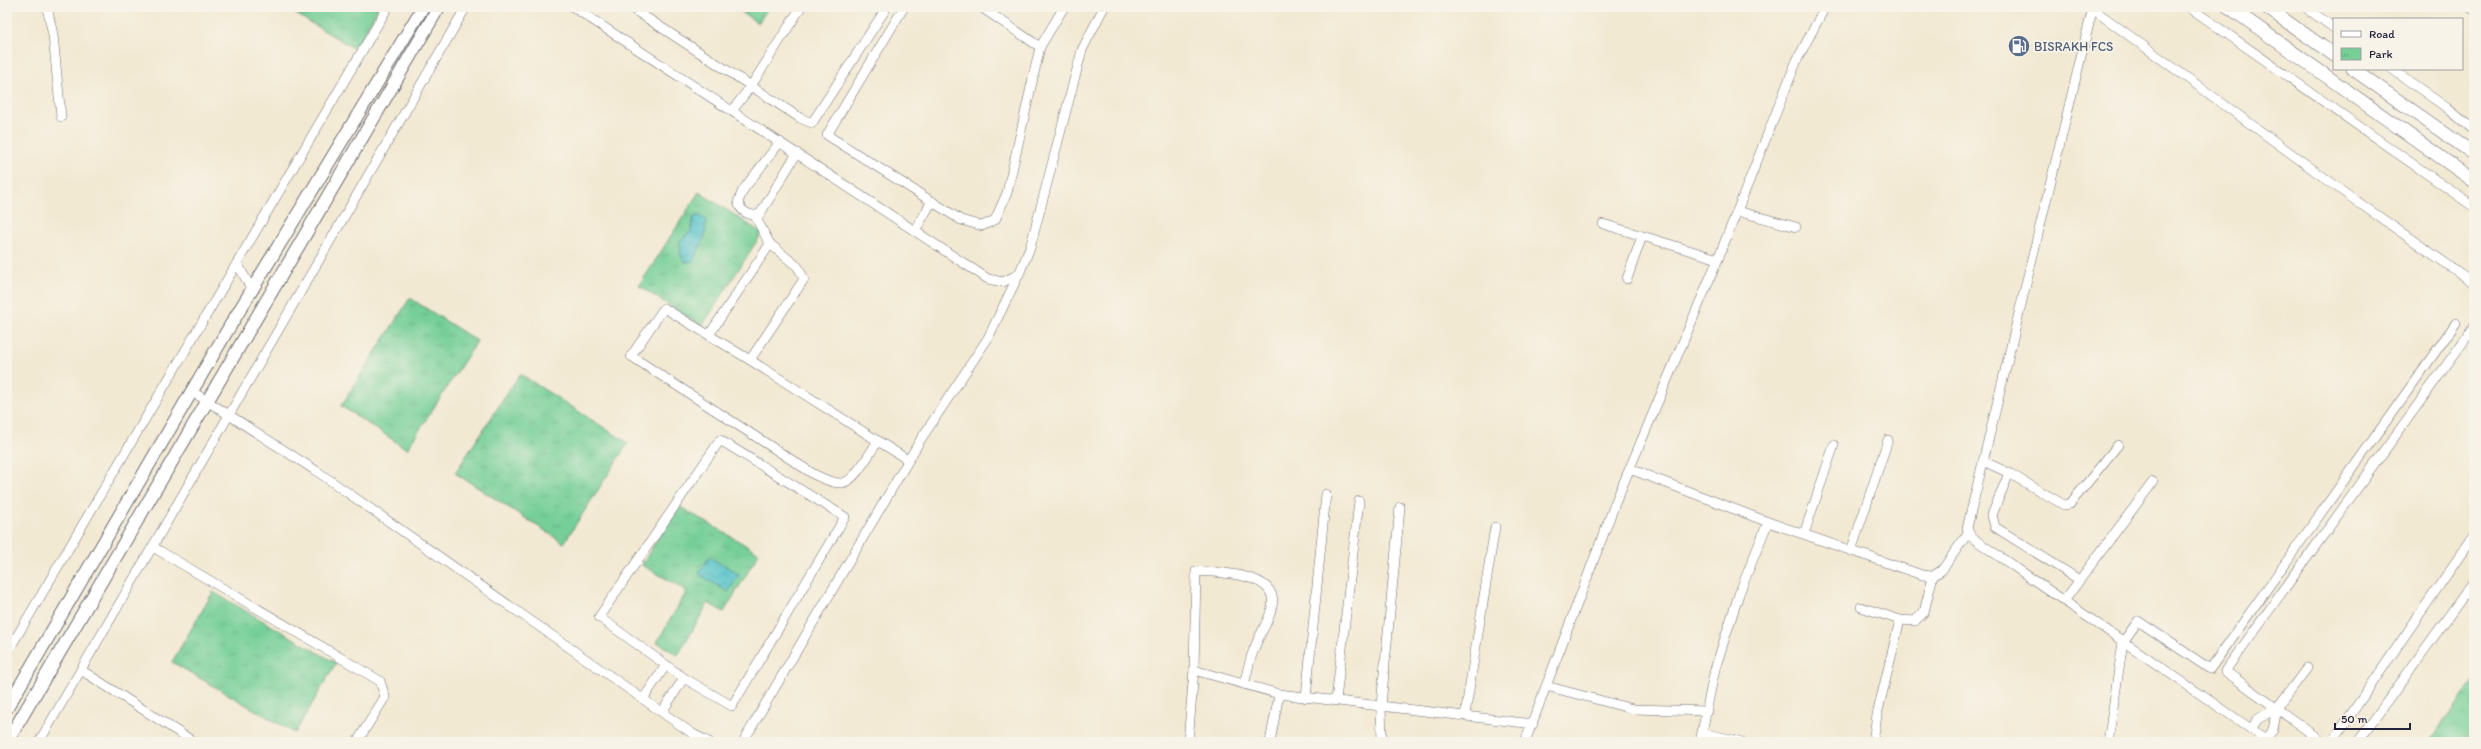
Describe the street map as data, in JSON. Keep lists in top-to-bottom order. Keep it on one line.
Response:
{"places":{"fuel station":["BISRAKH FCS"]},"legend":["Road","Park"],"scale_bar":"50 m"}
